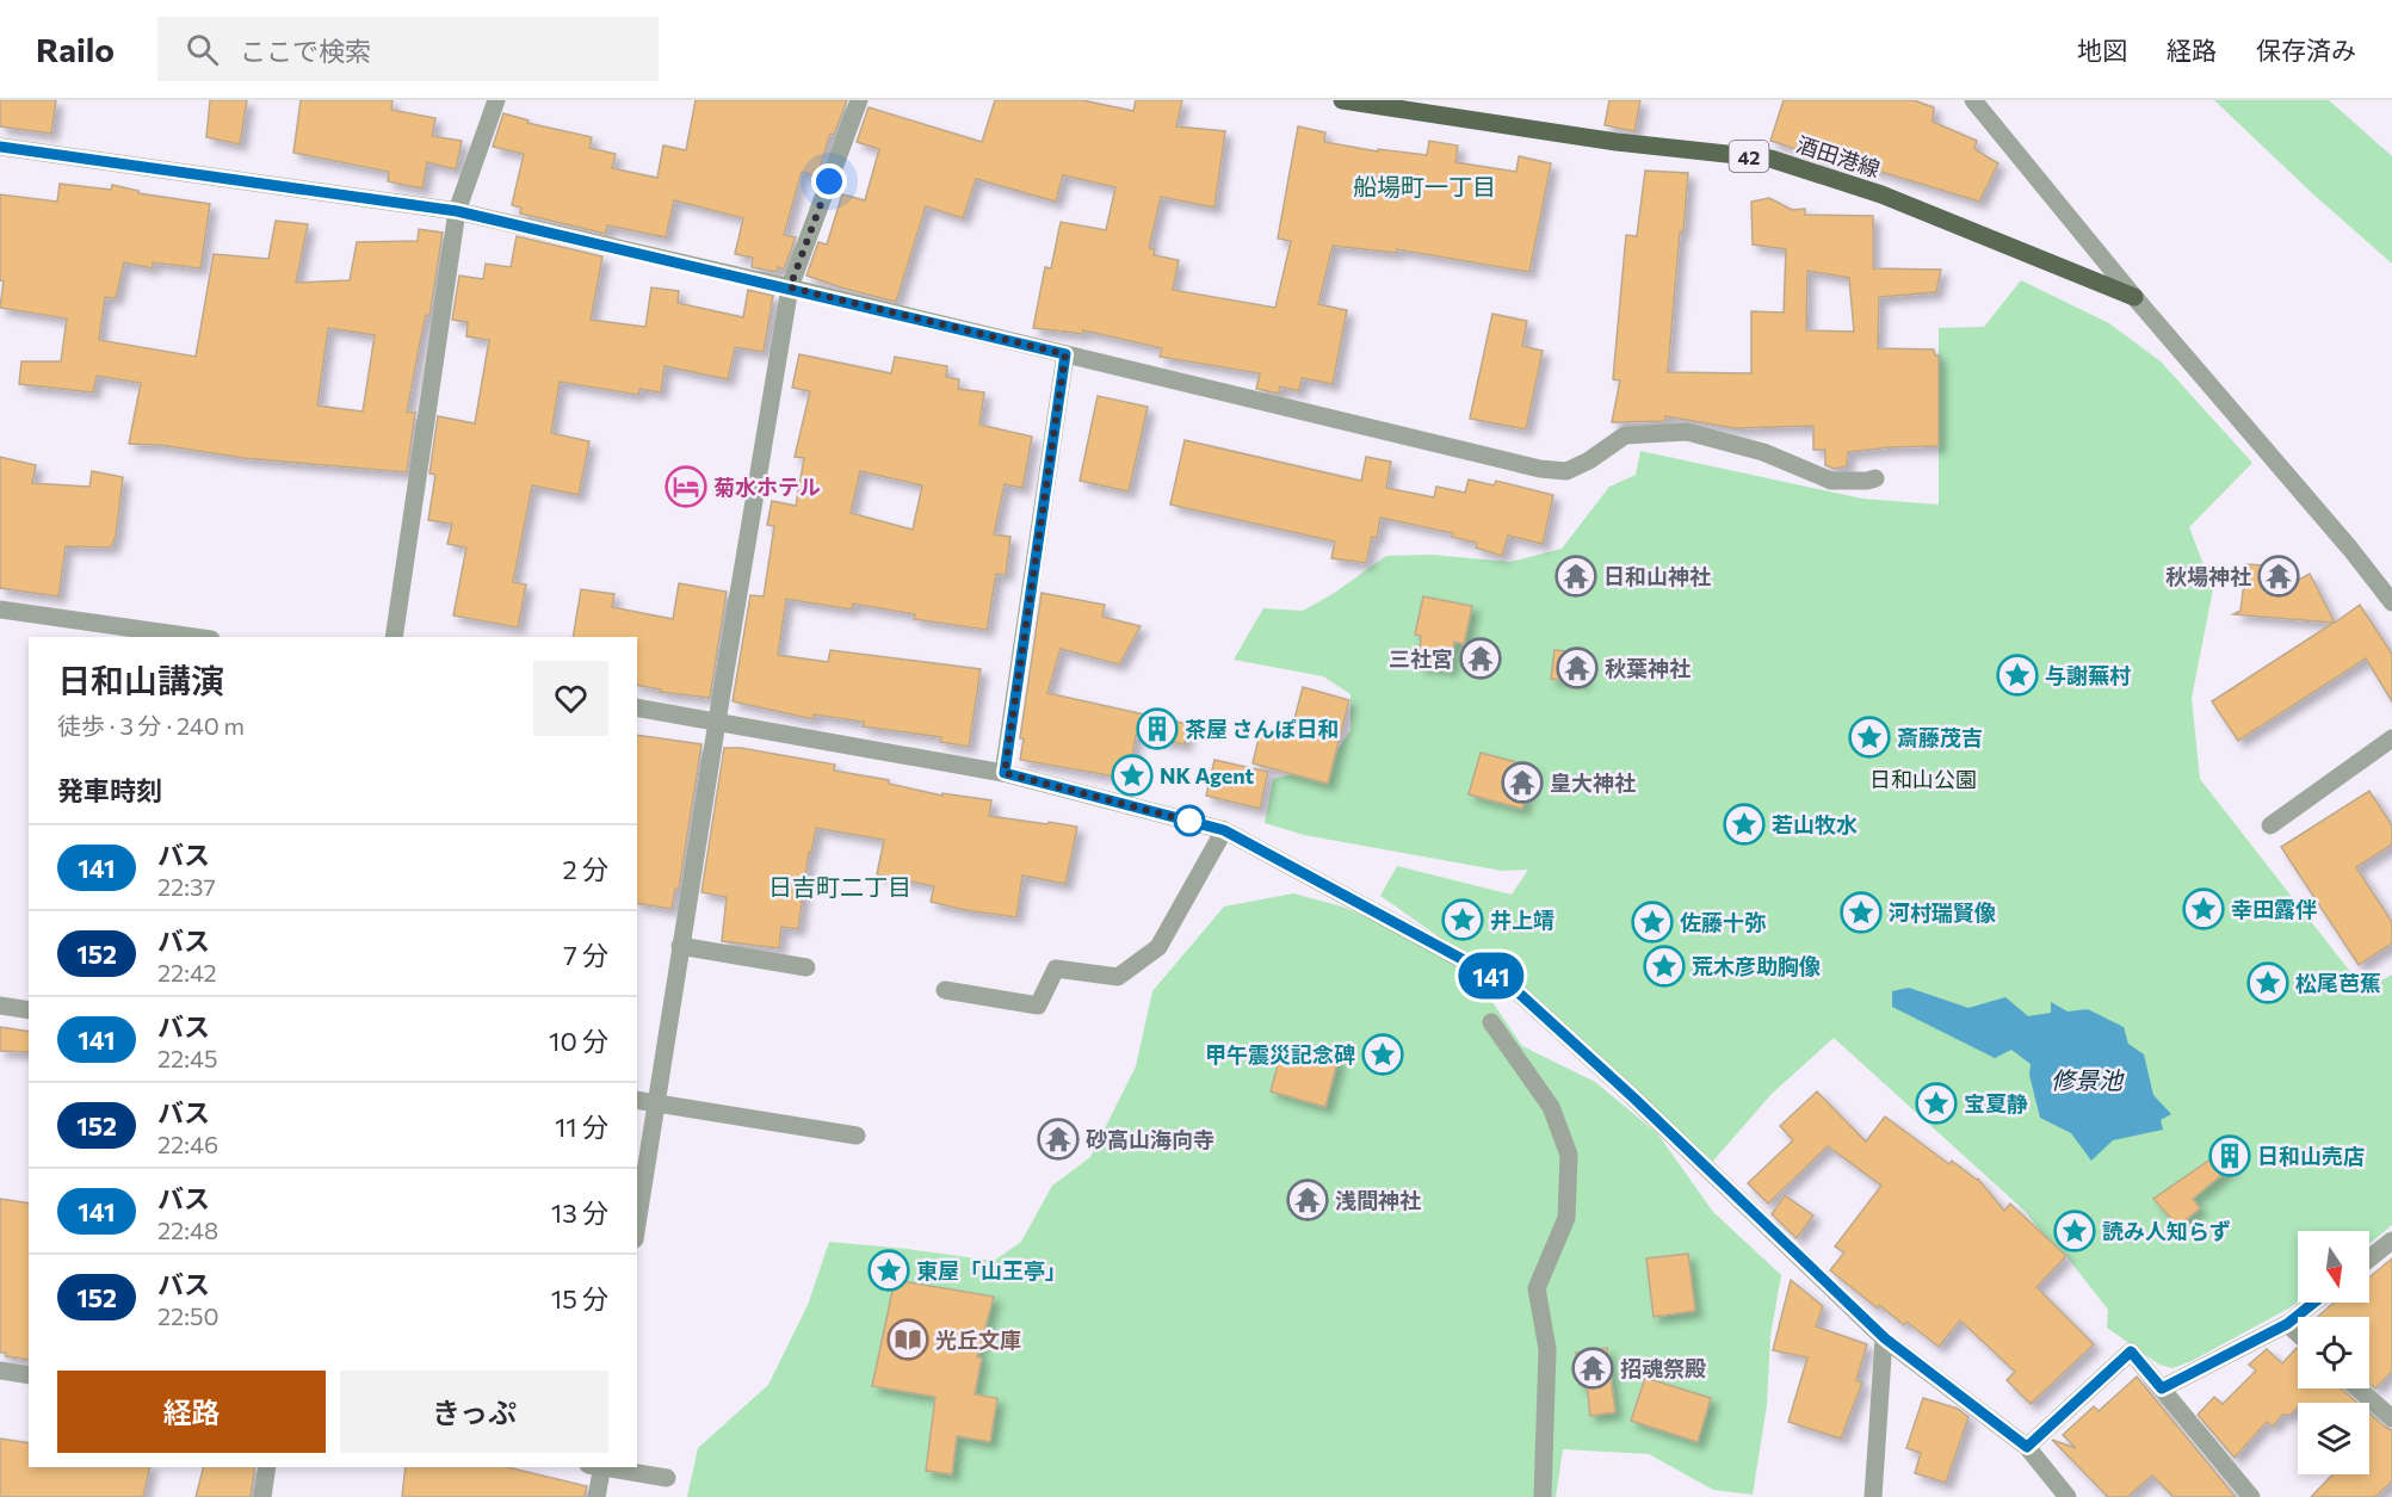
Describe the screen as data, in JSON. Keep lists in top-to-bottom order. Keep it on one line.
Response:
{"streets":{"main road":["42","酒田港線"]},"districts":["船場町一丁目","日吉町二丁目"],"water":["修景池"],"parks":["日和山公園"],"places":{"hotel":["菊水ホテル"],"temple":["日和山神社","秋場神社","三社宮","秋葉神社","皇大神社","砂高山海向寺","浅間神社","招魂祭殿"],"place":["与謝蕪村","斎藤茂吉","NK Agent","若山牧水","幸田露伴","河村瑞賢像","井上靖","佐藤十弥","荒木彦助胸像","松尾芭蕉","甲午震災記念碑","宝夏静","読み人知らず","東屋「山王亭」"],"building":["茶屋 さんぽ日和","日和山売店"],"library":["光丘文庫"]},"lines":["bus line 141"],"north":"bottom","page":{"header":"Railo","search":"ここで検索","nav":["地図","経路","保存済み"],"on_map":"141","heading":[["日和山講演","徒歩 · 3 分 · 240 m"],"発車時刻"],"list":[{"mark":"141","name":"バス","note":"22:37","value":"2 分"},{"mark":"152","name":"バス","note":"22:42","value":"7 分"},{"mark":"141","name":"バス","note":"22:45","value":"10 分"},{"mark":"152","name":"バス","note":"22:46","value":"11 分"},{"mark":"141","name":"バス","note":"22:48","value":"13 分"},{"mark":"152","name":"バス","note":"22:50","value":"15 分"}],"buttons":["経路","きっぷ"]}}
